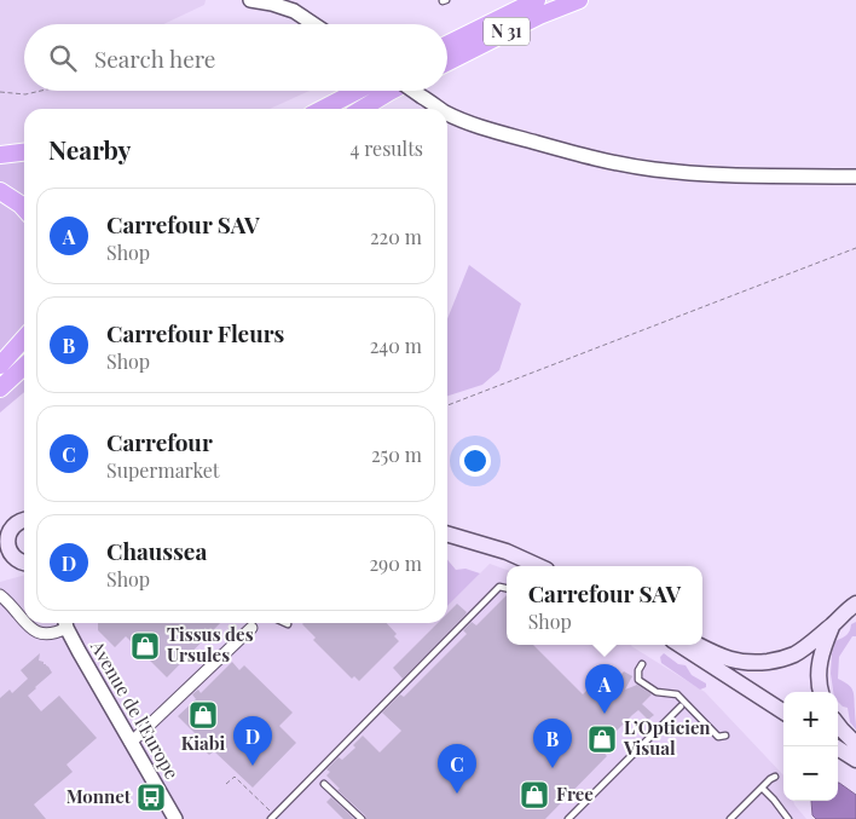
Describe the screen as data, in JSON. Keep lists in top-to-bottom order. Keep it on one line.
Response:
{"streets":{"highway":["N 31"],"street":["Avenue de l'Europe"]},"places":{"shop":["Tissus des Ursules","Kiabi","L’Opticien Visual","Free"],"bus stop":["Monnet"]},"page":{"search":"Search here","heading":["Nearby","4 results"],"list":[{"mark":"A","name":"Carrefour SAV","note":"Shop","value":"220 m"},{"mark":"B","name":"Carrefour Fleurs","note":"Shop","value":"240 m"},{"mark":"C","name":"Carrefour","note":"Supermarket","value":"250 m"},{"mark":"D","name":"Chaussea","note":"Shop","value":"290 m"}],"popup":["Carrefour SAV","Shop"],"pins":["A","D","B","C"],"map_buttons":["+","−"]}}
